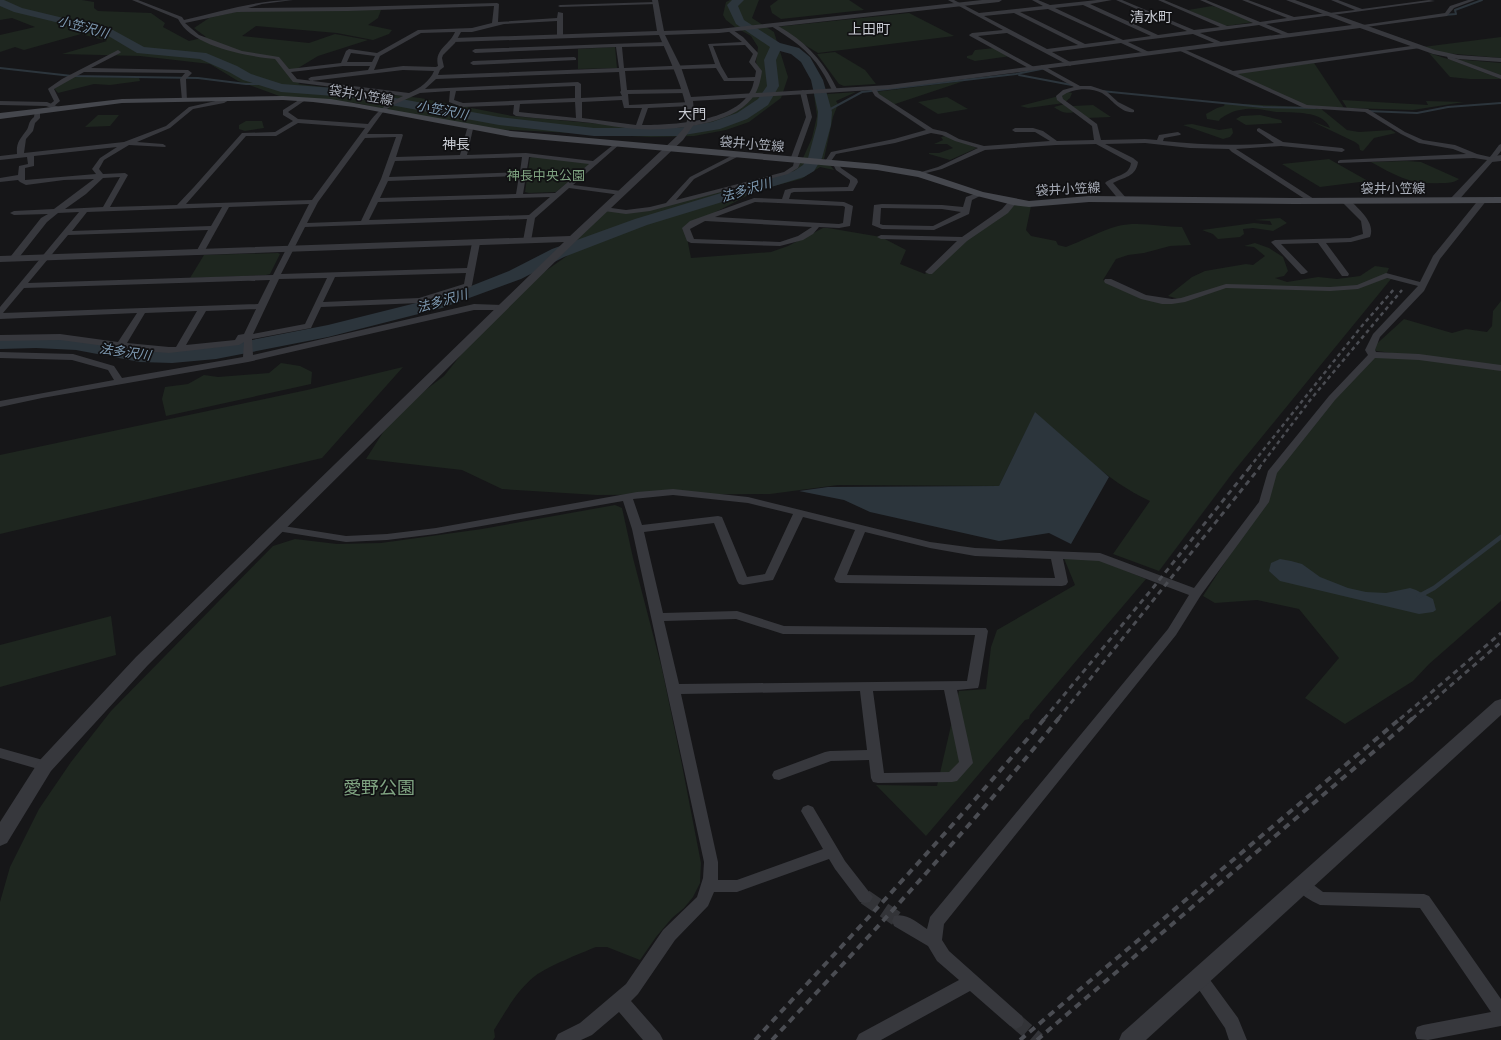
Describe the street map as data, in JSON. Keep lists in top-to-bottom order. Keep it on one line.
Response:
{"streets":{"main road":["袋井小笠線"]},"districts":["清水町","上田町","大門","神長"],"water":["小笠沢川","法多沢川"],"parks":["神長中央公園","愛野公園"]}
